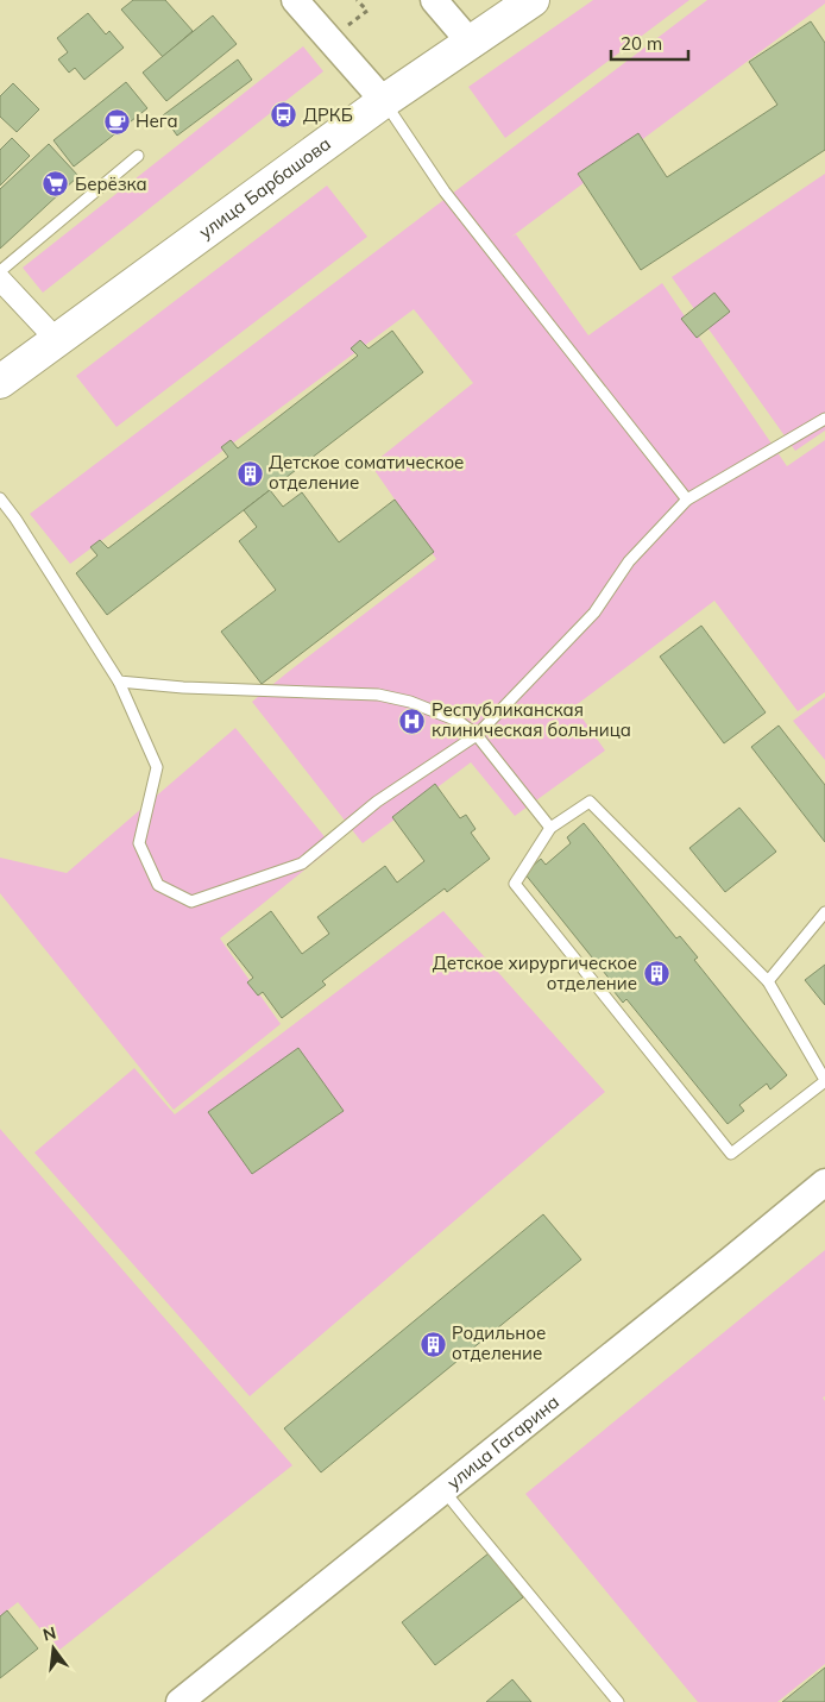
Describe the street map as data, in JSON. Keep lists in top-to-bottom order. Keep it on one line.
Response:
{"streets":{"main road":["улица Барбашова"],"street":["улица Гагарина"]},"places":{"bus stop":["ДРКБ"],"cafe":["Нега"],"supermarket":["Берёзка"],"building":["Детское соматическое отделение","Детское хирургическое отделение","Родильное отделение"],"hospital":["Республиканская клиническая больница"]},"scale_bar":"20 m","north":"top"}
